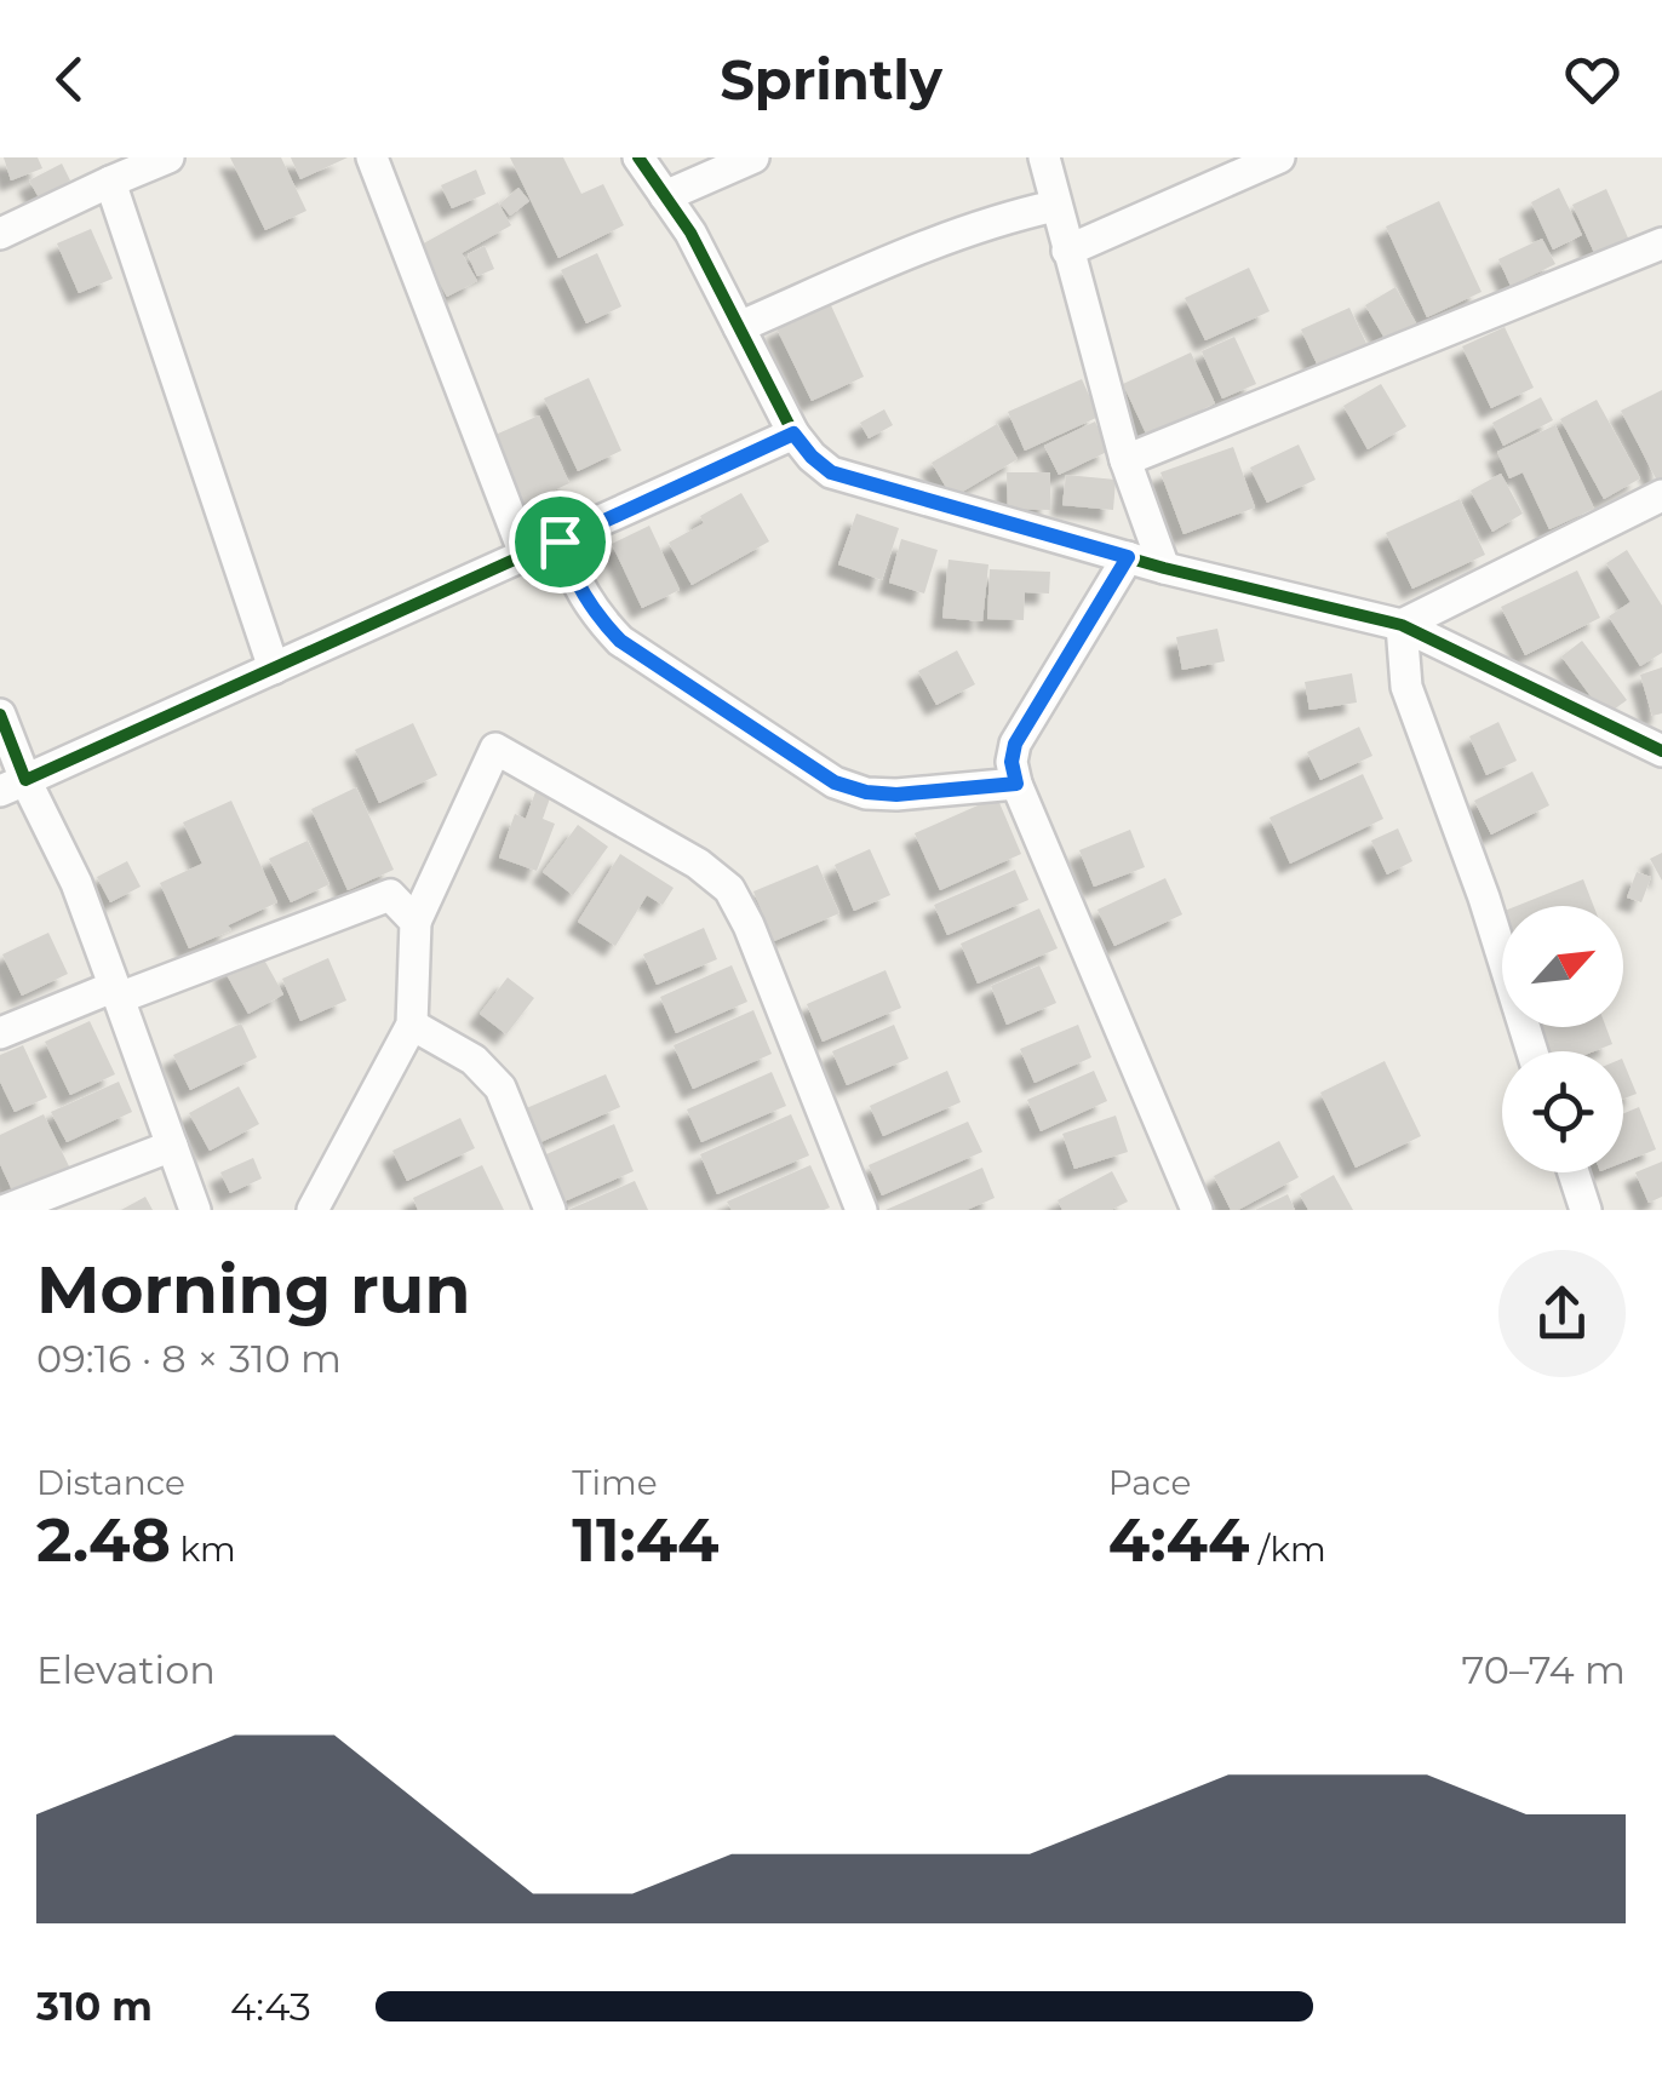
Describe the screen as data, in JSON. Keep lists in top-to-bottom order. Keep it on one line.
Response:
{"north":"top right","page":{"header":"Sprintly","heading":["Morning run","09:16 · 8 × 310 m"],"stats":[["Distance","2.48 km"],["Time","11:44"],["Pace","4:44 /km"]],"chart":["Elevation","70–74 m"],"list":[{"name":"310 m","note":"4:43"}]}}
